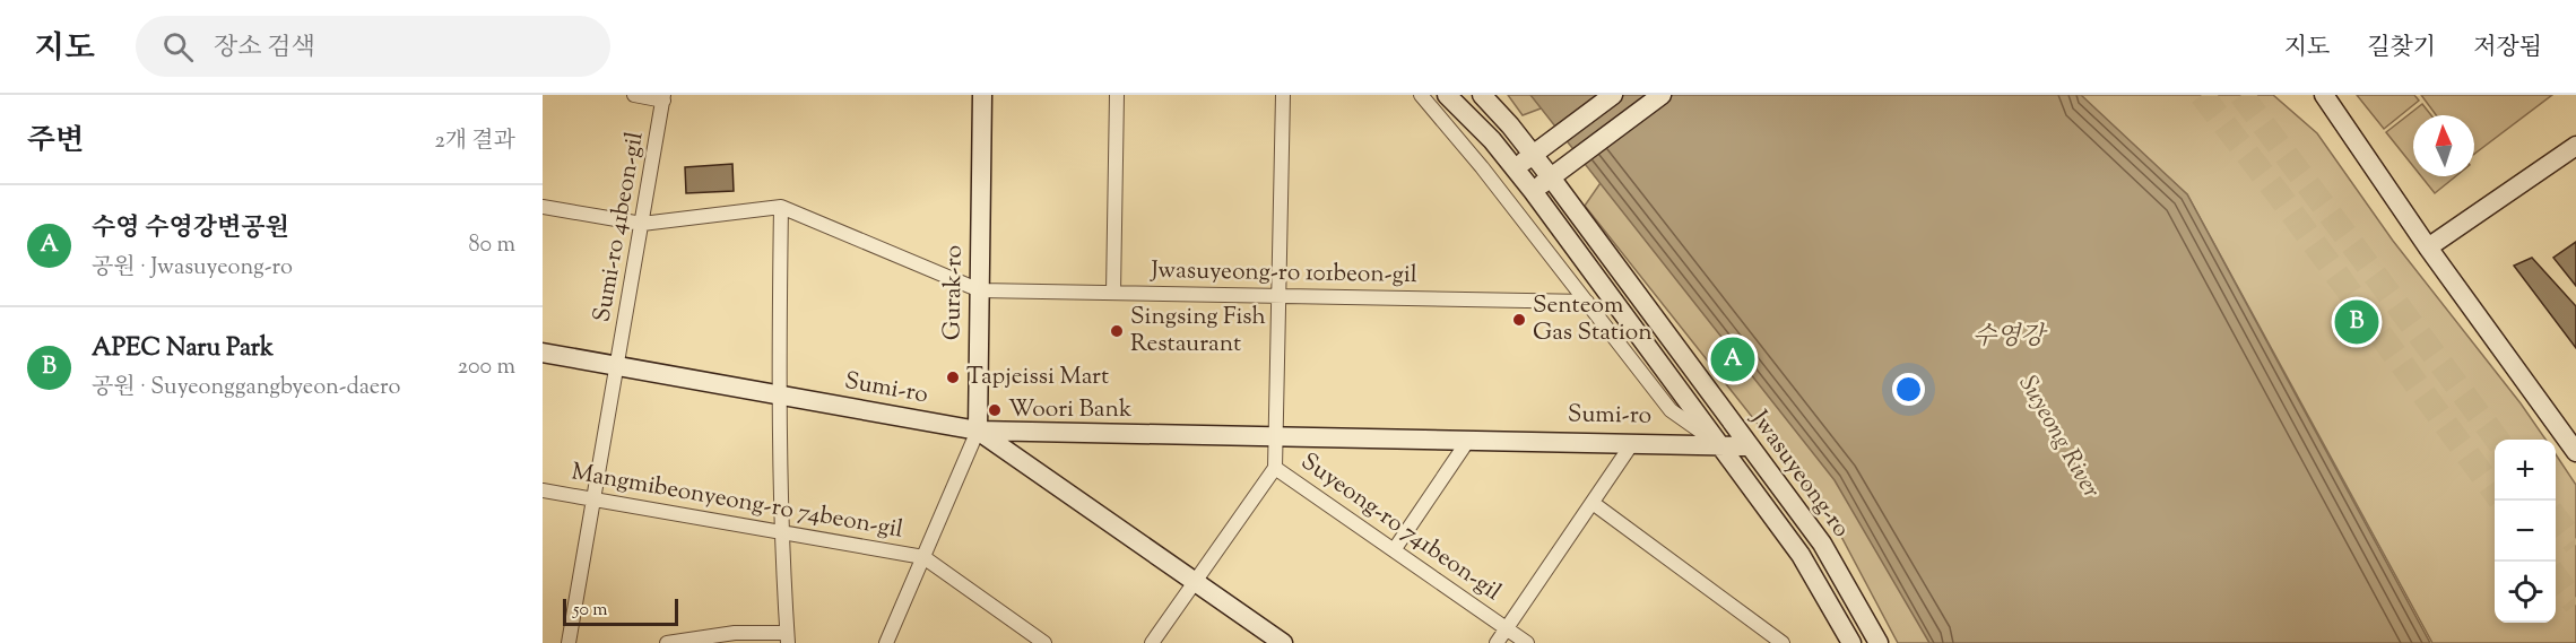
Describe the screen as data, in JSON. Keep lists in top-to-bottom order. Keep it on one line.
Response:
{"streets":{"main road":["Gurak-ro","Sumi-ro","Jwasuyeong-ro"],"street":["Sumi-ro 41beon-gil","Jwasuyeong-ro 101beon-gil","Mangmibeonyeong-ro 74beon-gil","Suyeong-ro 741beon-gil"]},"crossings":[["Sumi-ro 41beon-gil","Sumi-ro"],["Sumi-ro 41beon-gil","Mangmibeonyeong-ro 74beon-gil"],["Jwasuyeong-ro 101beon-gil","Gurak-ro"],["Jwasuyeong-ro 101beon-gil","Suyeong-ro 741beon-gil"],["Gurak-ro","Sumi-ro"],["Sumi-ro","Jwasuyeong-ro"],["Sumi-ro","Suyeong-ro 741beon-gil"]],"water":["수영강","Suyeong River"],"places":["Senteom Gas Station","Singsing Fish Restaurant","Tapjeissi Mart","Woori Bank"],"scale_bar":"50 m","north":"top","page":{"header":"지도","search":"장소 검색","nav":["지도","길찾기","저장됨"],"heading":["주변","2개 결과"],"list":[{"mark":"A","name":"수영 수영강변공원","note":"공원 · Jwasuyeong-ro","value":"80 m"},{"mark":"B","name":"APEC Naru Park","note":"공원 · Suyeonggangbyeon-daero","value":"200 m"}],"pins":["B","A"],"map_buttons":["+","−"],"scale":"50 m"}}
